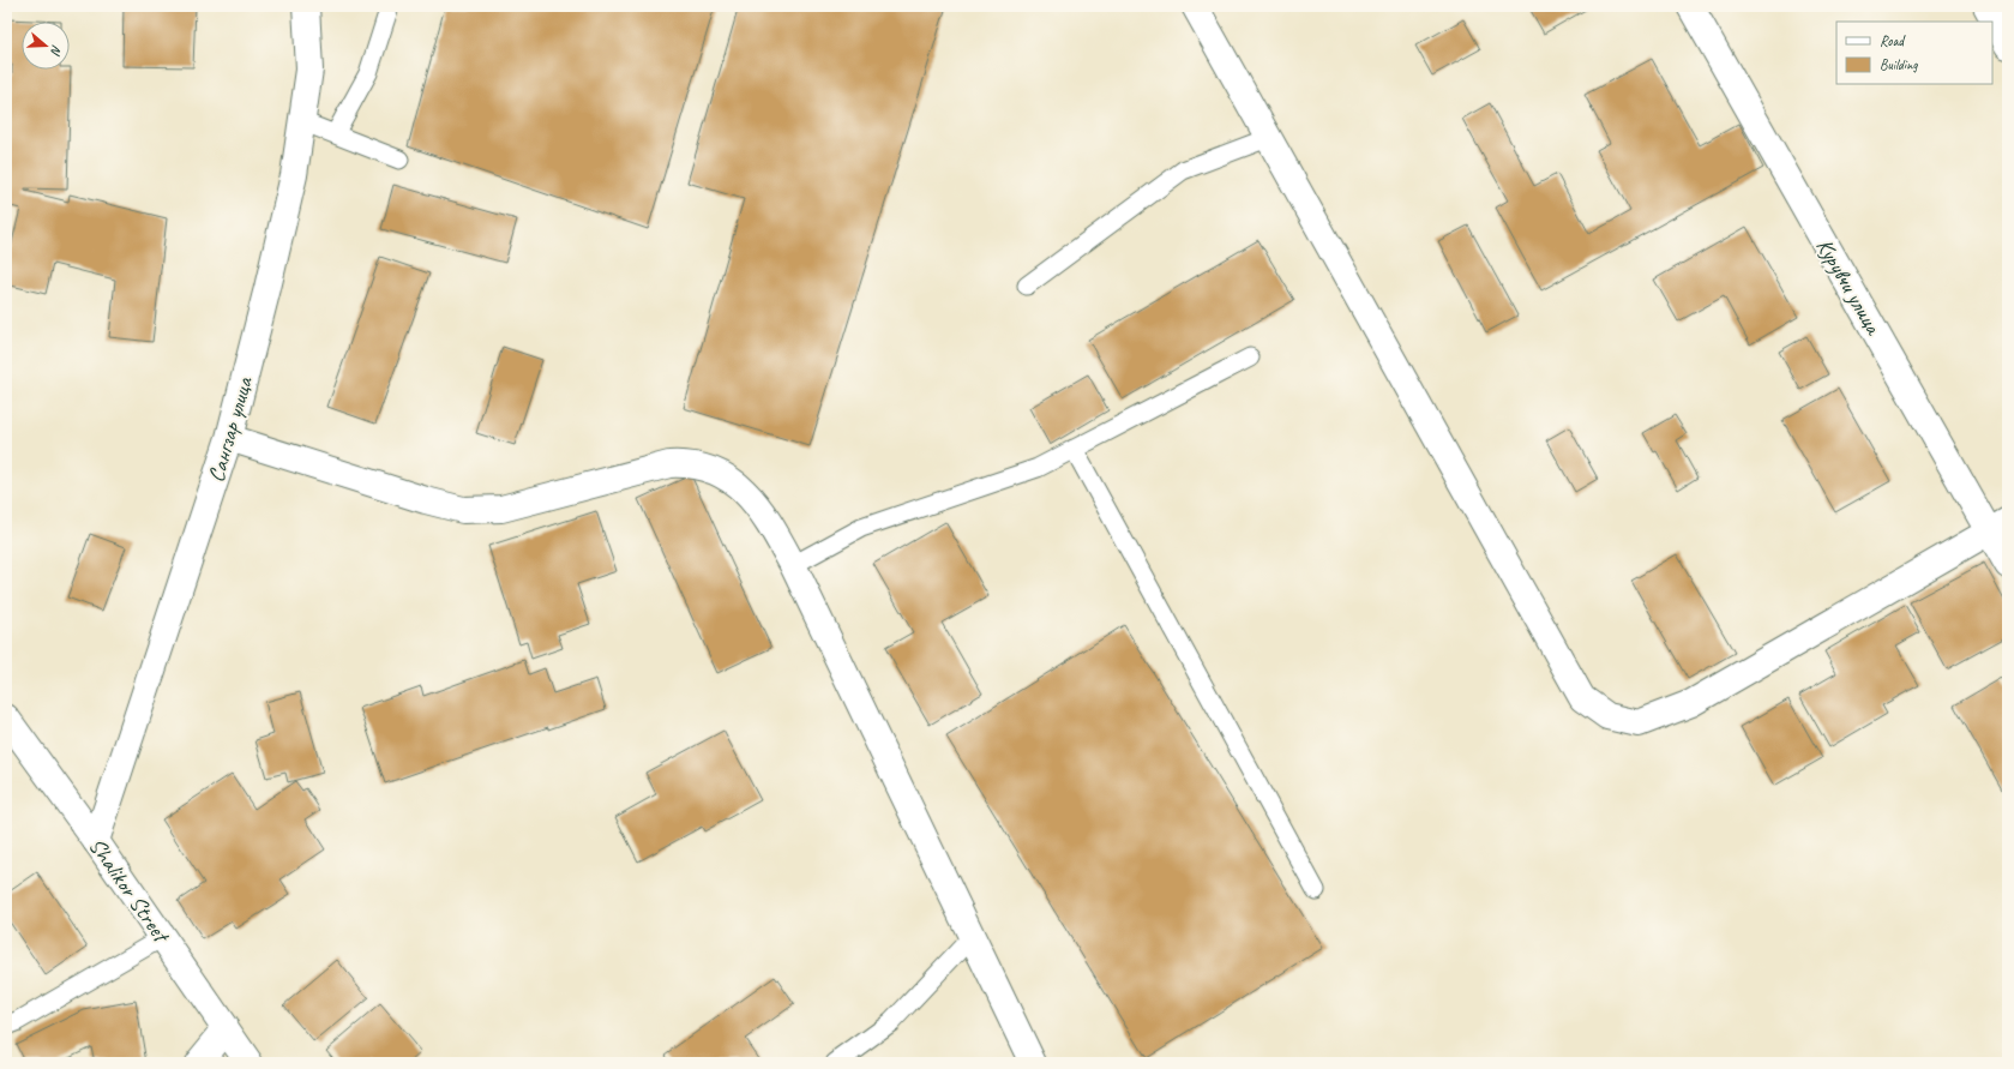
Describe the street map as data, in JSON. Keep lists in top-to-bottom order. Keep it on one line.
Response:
{"streets":{"street":["Курувчи улица","Сангзар улица","Shаlikor Street"]},"crossings":[["Сангзар улица","Shаlikor Street"]],"legend":["Road","Building"],"north":"right"}
